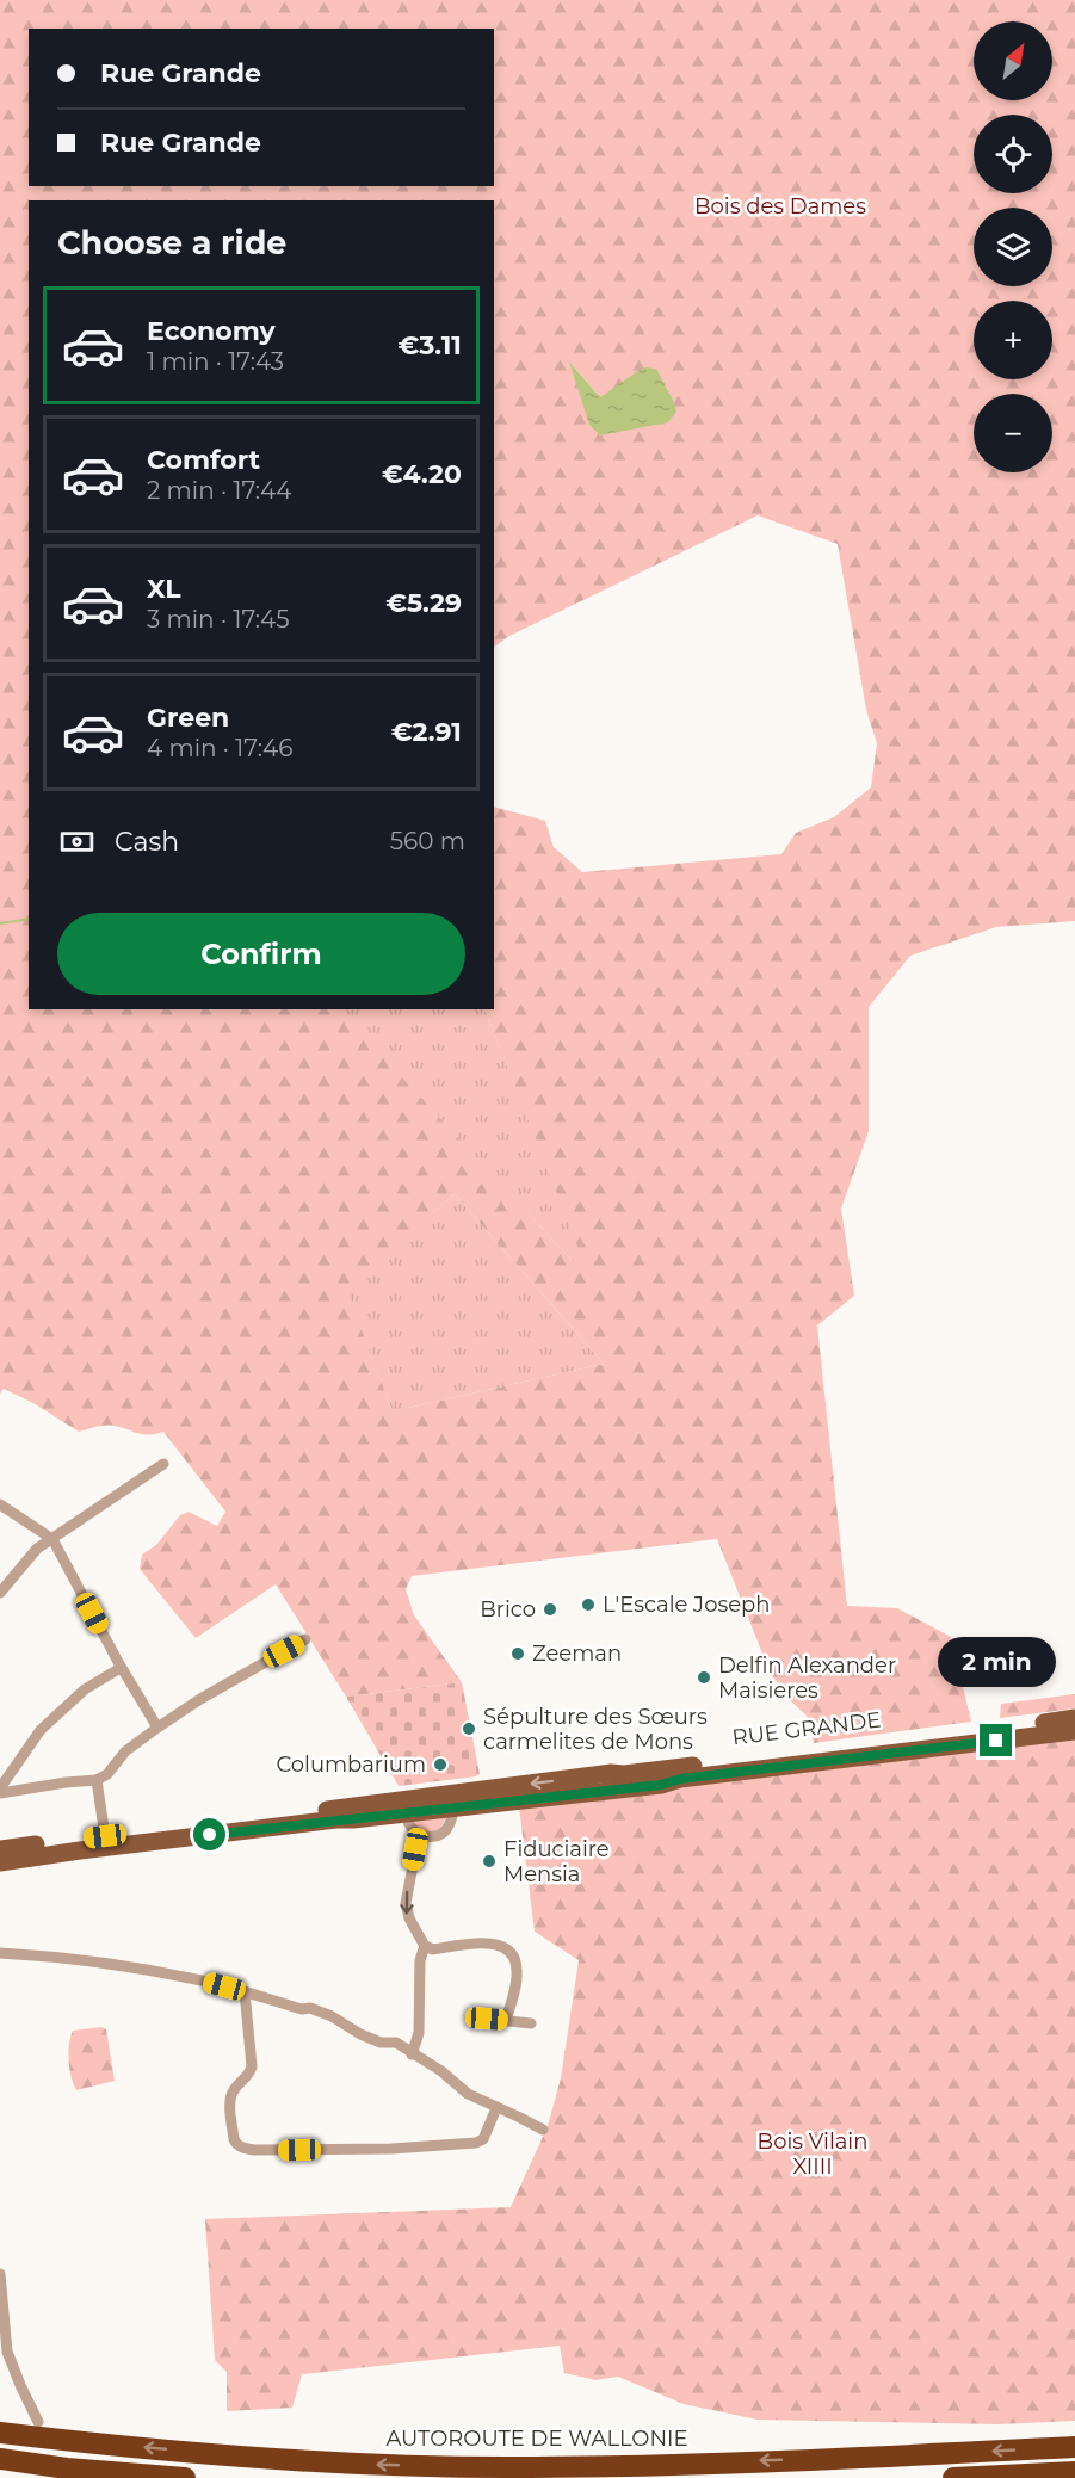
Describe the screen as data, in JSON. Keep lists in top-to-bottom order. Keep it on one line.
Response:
{"streets":{"highway":["AUTOROUTE DE WALLONIE"],"main road":["RUE GRANDE"]},"parks":["Bois des Dames","Bois Vilain XIIII"],"places":["L'Escale Joseph","Brico","Zeeman","Delfin Alexander Maisieres","Sépulture des Sœurs carmelites de Mons","Columbarium","Fiduciaire Mensia"],"north":"top right","page":{"map_buttons":["+","−"],"banner":["Rue Grande","Rue Grande"],"heading":"Choose a ride","list":[{"name":"Economy","note":"1 min · 17:43","value":"€3.11"},{"name":"Comfort","note":"2 min · 17:44","value":"€4.20"},{"name":"XL","note":"3 min · 17:45","value":"€5.29"},{"name":"Green","note":"4 min · 17:46","value":"€2.91"}],"pay":["Cash","560 m"],"buttons":"Confirm","bubble":"2 min"}}
